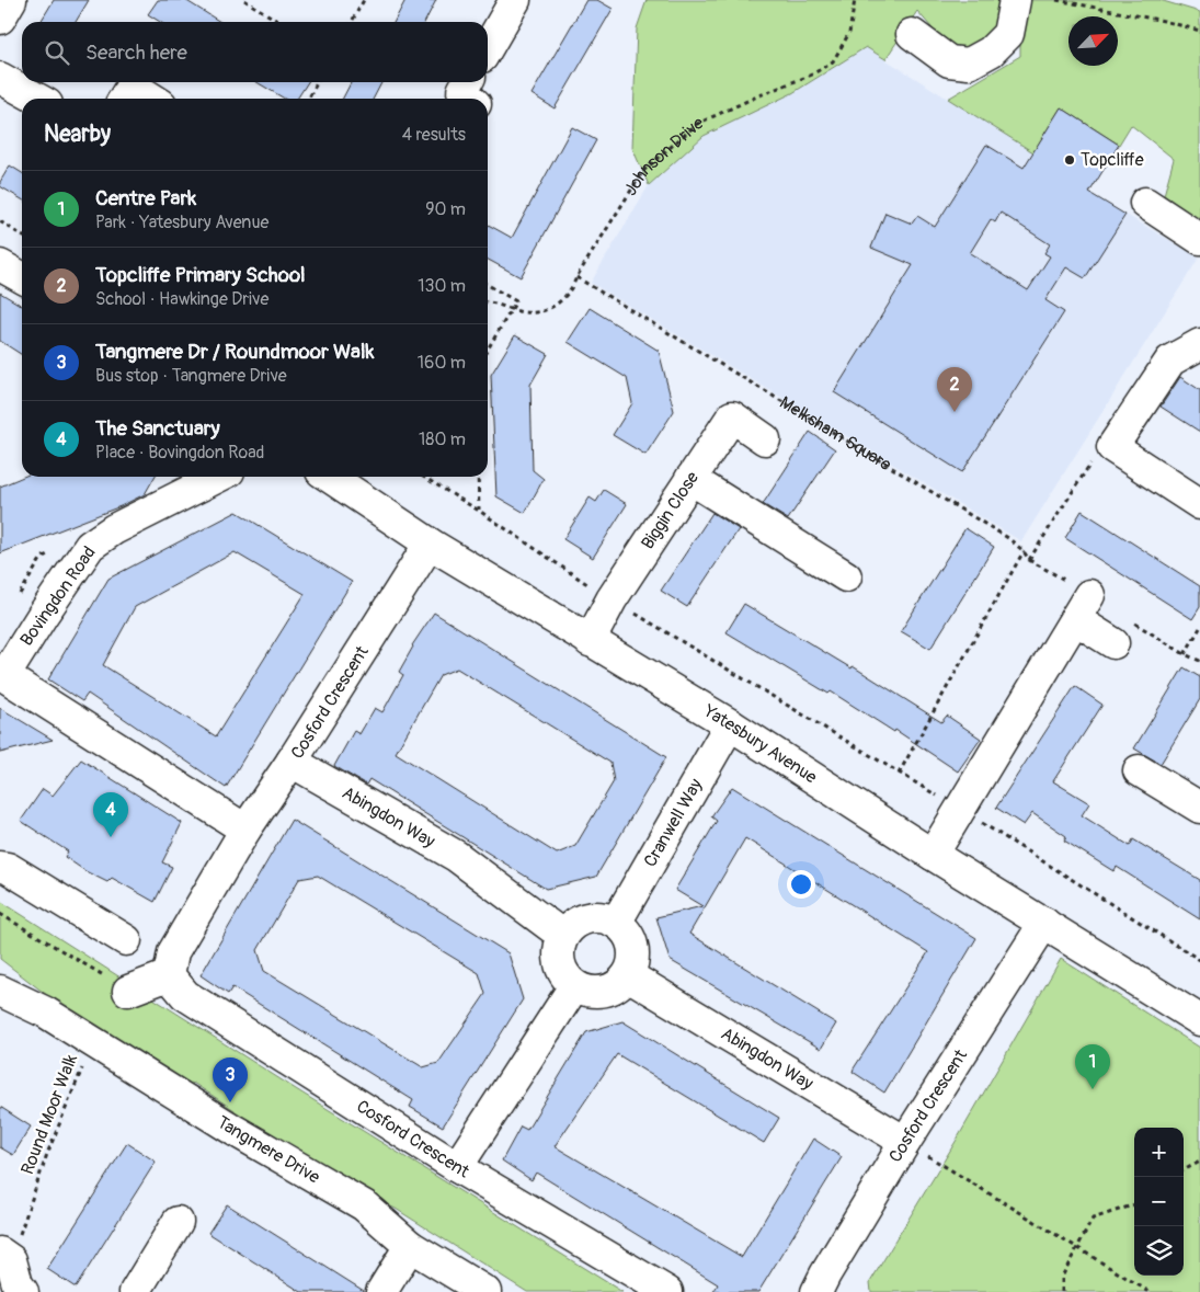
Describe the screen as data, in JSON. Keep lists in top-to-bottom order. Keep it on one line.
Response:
{"streets":{"street":["Biggin Close","Bovingdon Road","Cosford Crescent","Yatesbury Avenue","Abingdon Way","Cranwell Way","Tangmere Drive"],"path":["Johnson Drive","Melksham Square","Round Moor Walk"]},"crossings":[["Johnson Drive","Melksham Square"],["Biggin Close","Yatesbury Avenue"],["Bovingdon Road","Cosford Crescent"],["Cosford Crescent","Yatesbury Avenue"],["Cosford Crescent","Abingdon Way"],["Yatesbury Avenue","Cranwell Way"],["Abingdon Way","Cranwell Way"],["Round Moor Walk","Tangmere Drive"]],"places":["Topcliffe"],"north":"top right","page":{"search":"Search here","heading":["Nearby","4 results"],"list":[{"mark":"1","name":"Centre Park","note":"Park · Yatesbury Avenue","value":"90 m"},{"mark":"2","name":"Topcliffe Primary School","note":"School · Hawkinge Drive","value":"130 m"},{"mark":"3","name":"Tangmere Dr / Roundmoor Walk","note":"Bus stop · Tangmere Drive","value":"160 m"},{"mark":"4","name":"The Sanctuary","note":"Place · Bovingdon Road","value":"180 m"}],"pins":["2","4","1","3"],"map_buttons":["+","−"]}}
